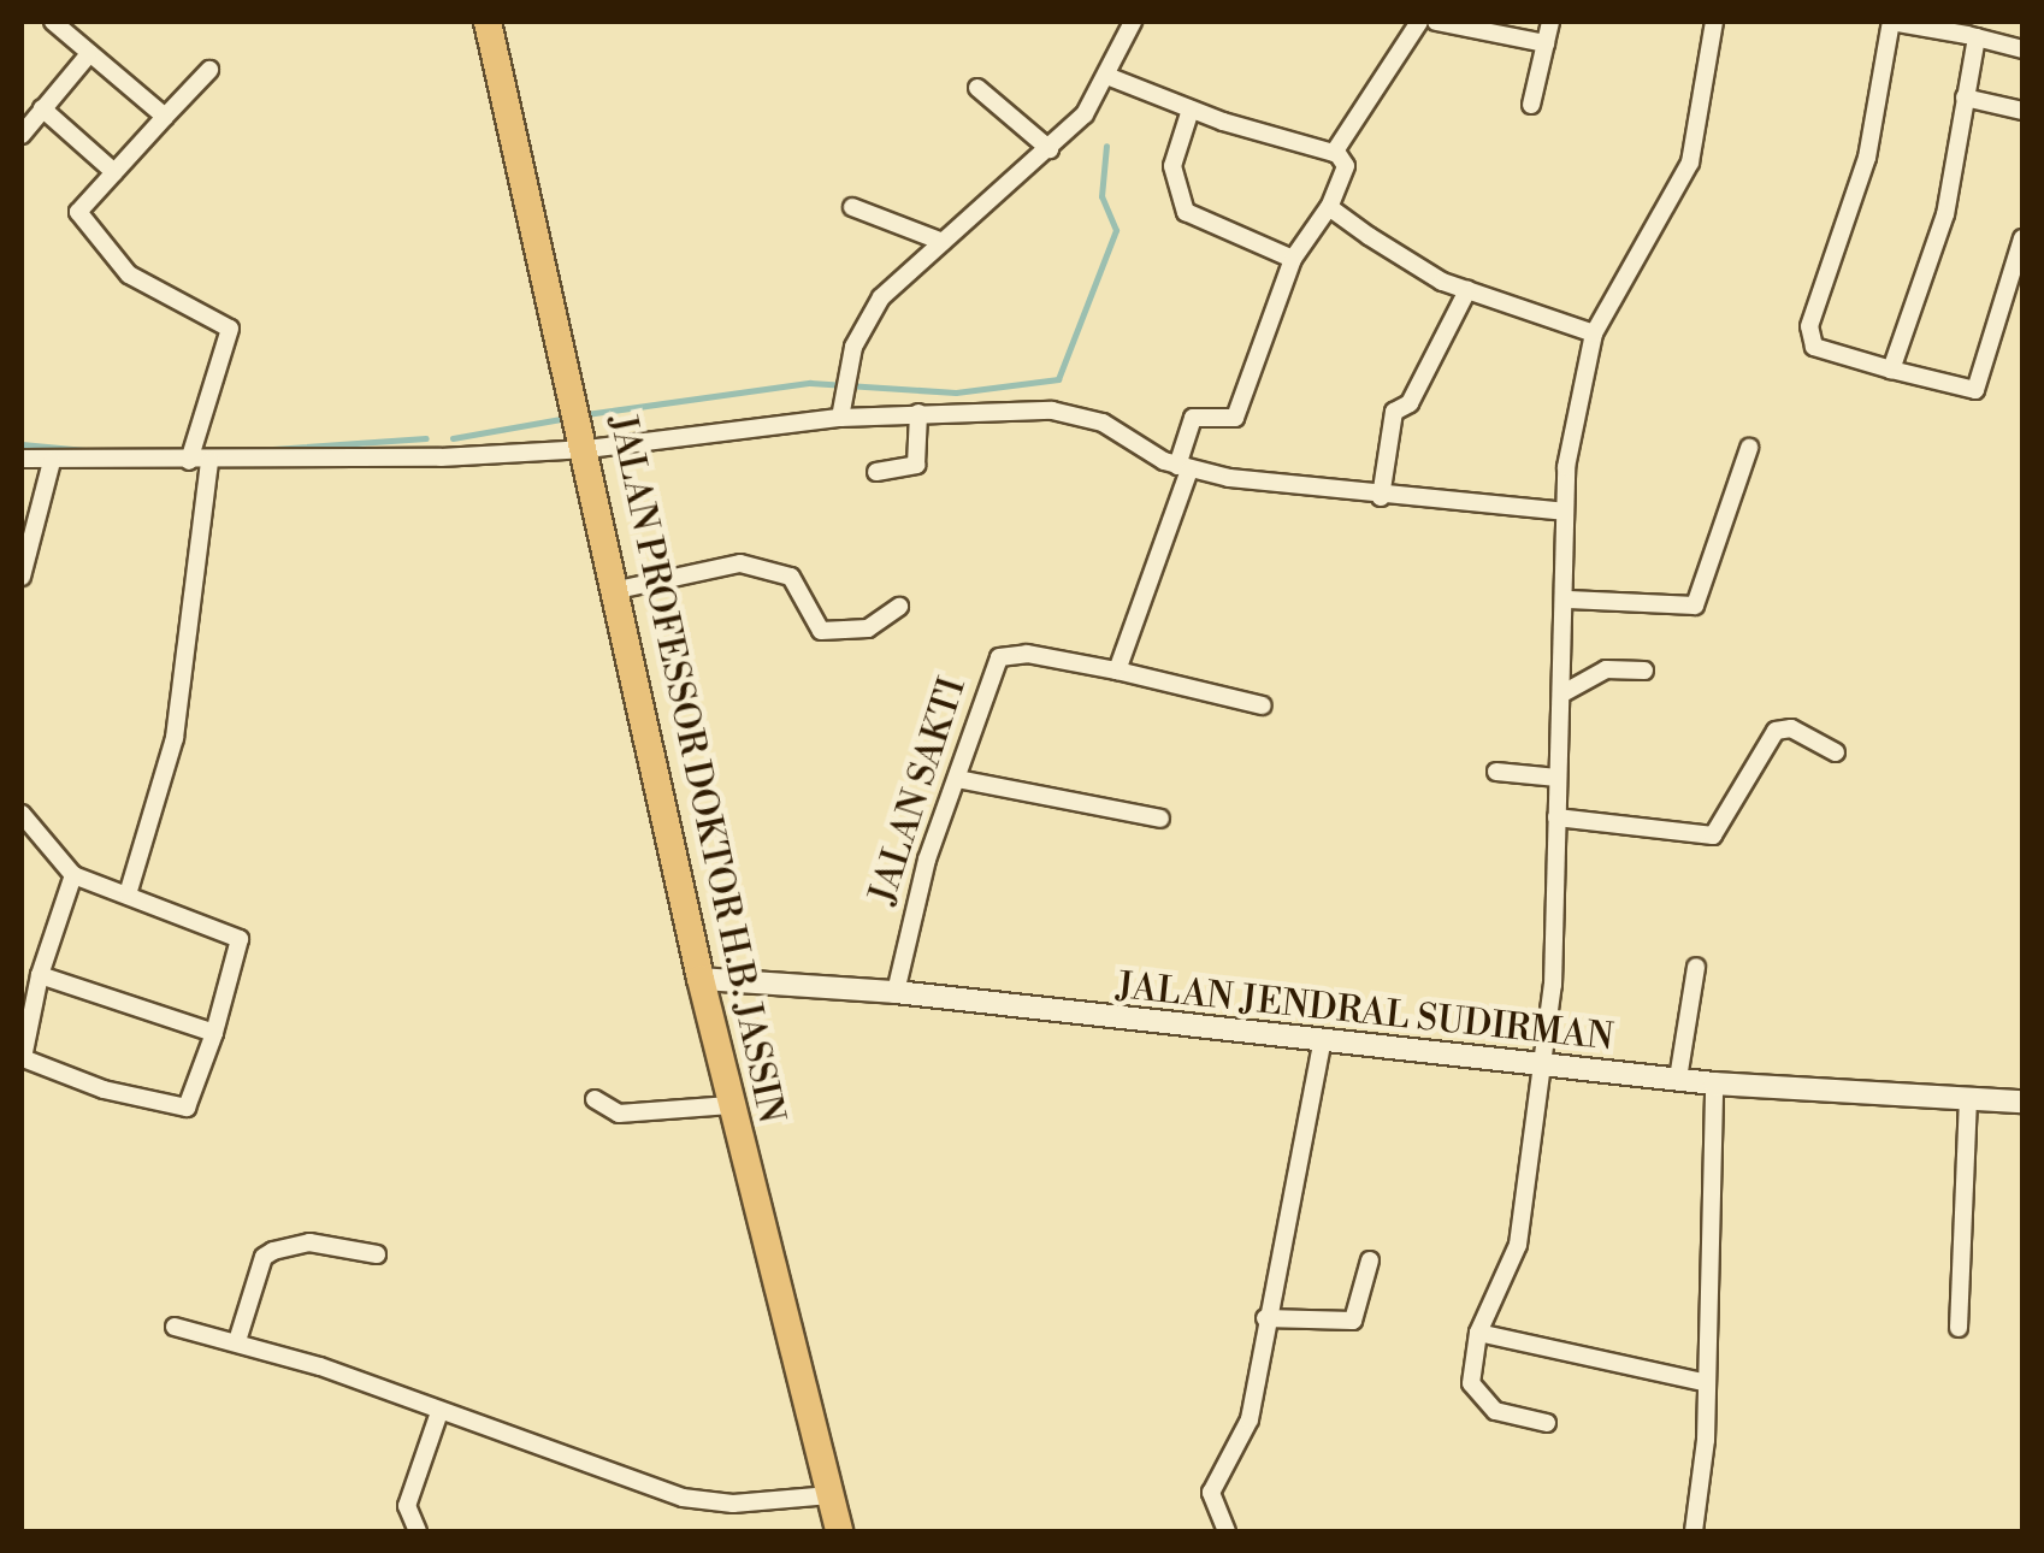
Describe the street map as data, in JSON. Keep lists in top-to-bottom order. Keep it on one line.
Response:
{"streets":{"highway":["JALAN PROFESSOR DOKTOR H.B. JASSIN"],"street":["JALAN SAKTI","JALAN JENDRAL SUDIRMAN"]},"crossings":[["JALAN PROFESSOR DOKTOR H.B. JASSIN","JALAN JENDRAL SUDIRMAN"],["JALAN SAKTI","JALAN JENDRAL SUDIRMAN"]]}
